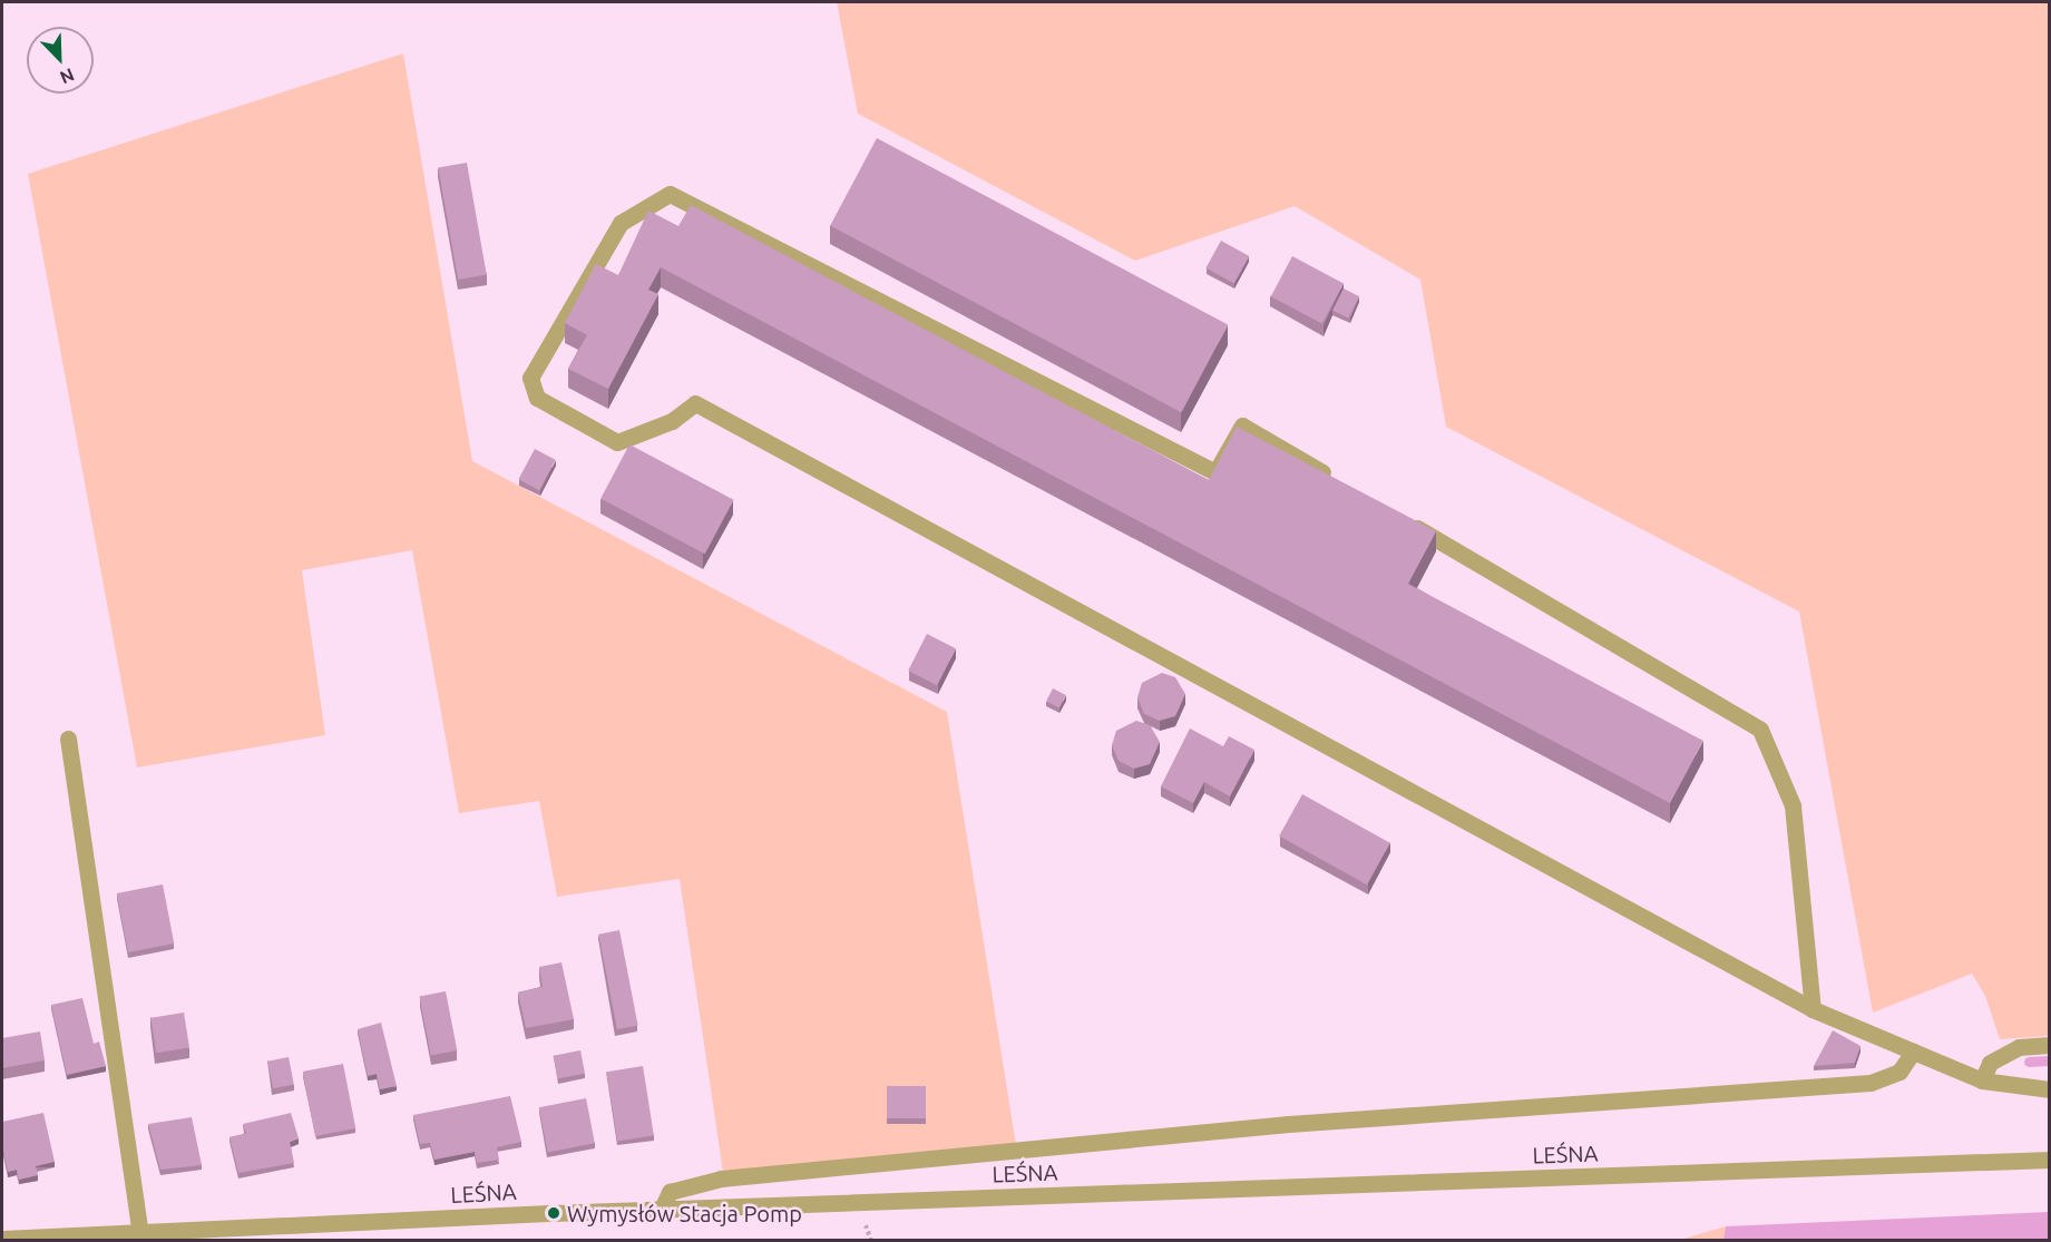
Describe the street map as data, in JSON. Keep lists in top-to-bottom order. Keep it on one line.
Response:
{"streets":{"street":["LEŚNA"]},"places":["Wymysłów Stacja Pomp"],"north":"bottom right"}
